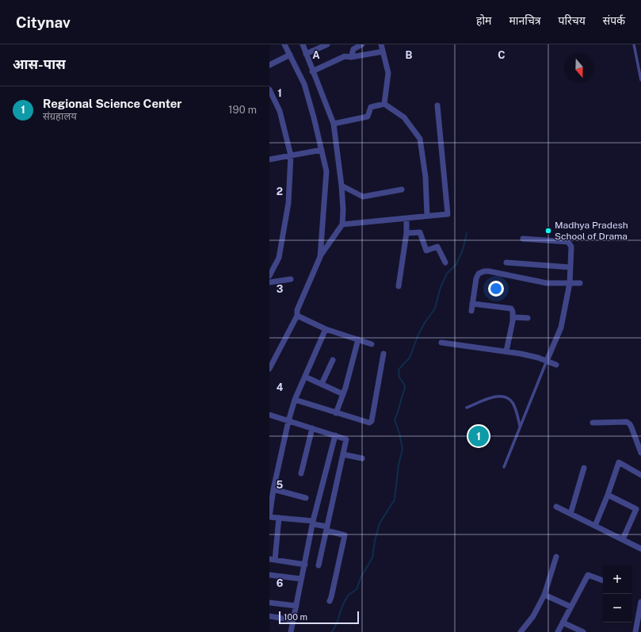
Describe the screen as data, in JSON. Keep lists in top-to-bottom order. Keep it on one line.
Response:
{"places":["Madhya Pradesh School of Drama"],"scale_bar":"100 m","north":"bottom","page":{"header":"Citynav","nav":["होम","मानचित्र","परिचय","संपर्क"],"heading":"आस-पास","list":[{"mark":"1","name":"Regional Science Center","note":"संग्रहालय","value":"190 m"}],"pins":"1","map_buttons":["+","−"],"scale":"100 m"},"grid":{"columns":["A","B","C"],"rows":["1","2","3","4","5","6"]}}
